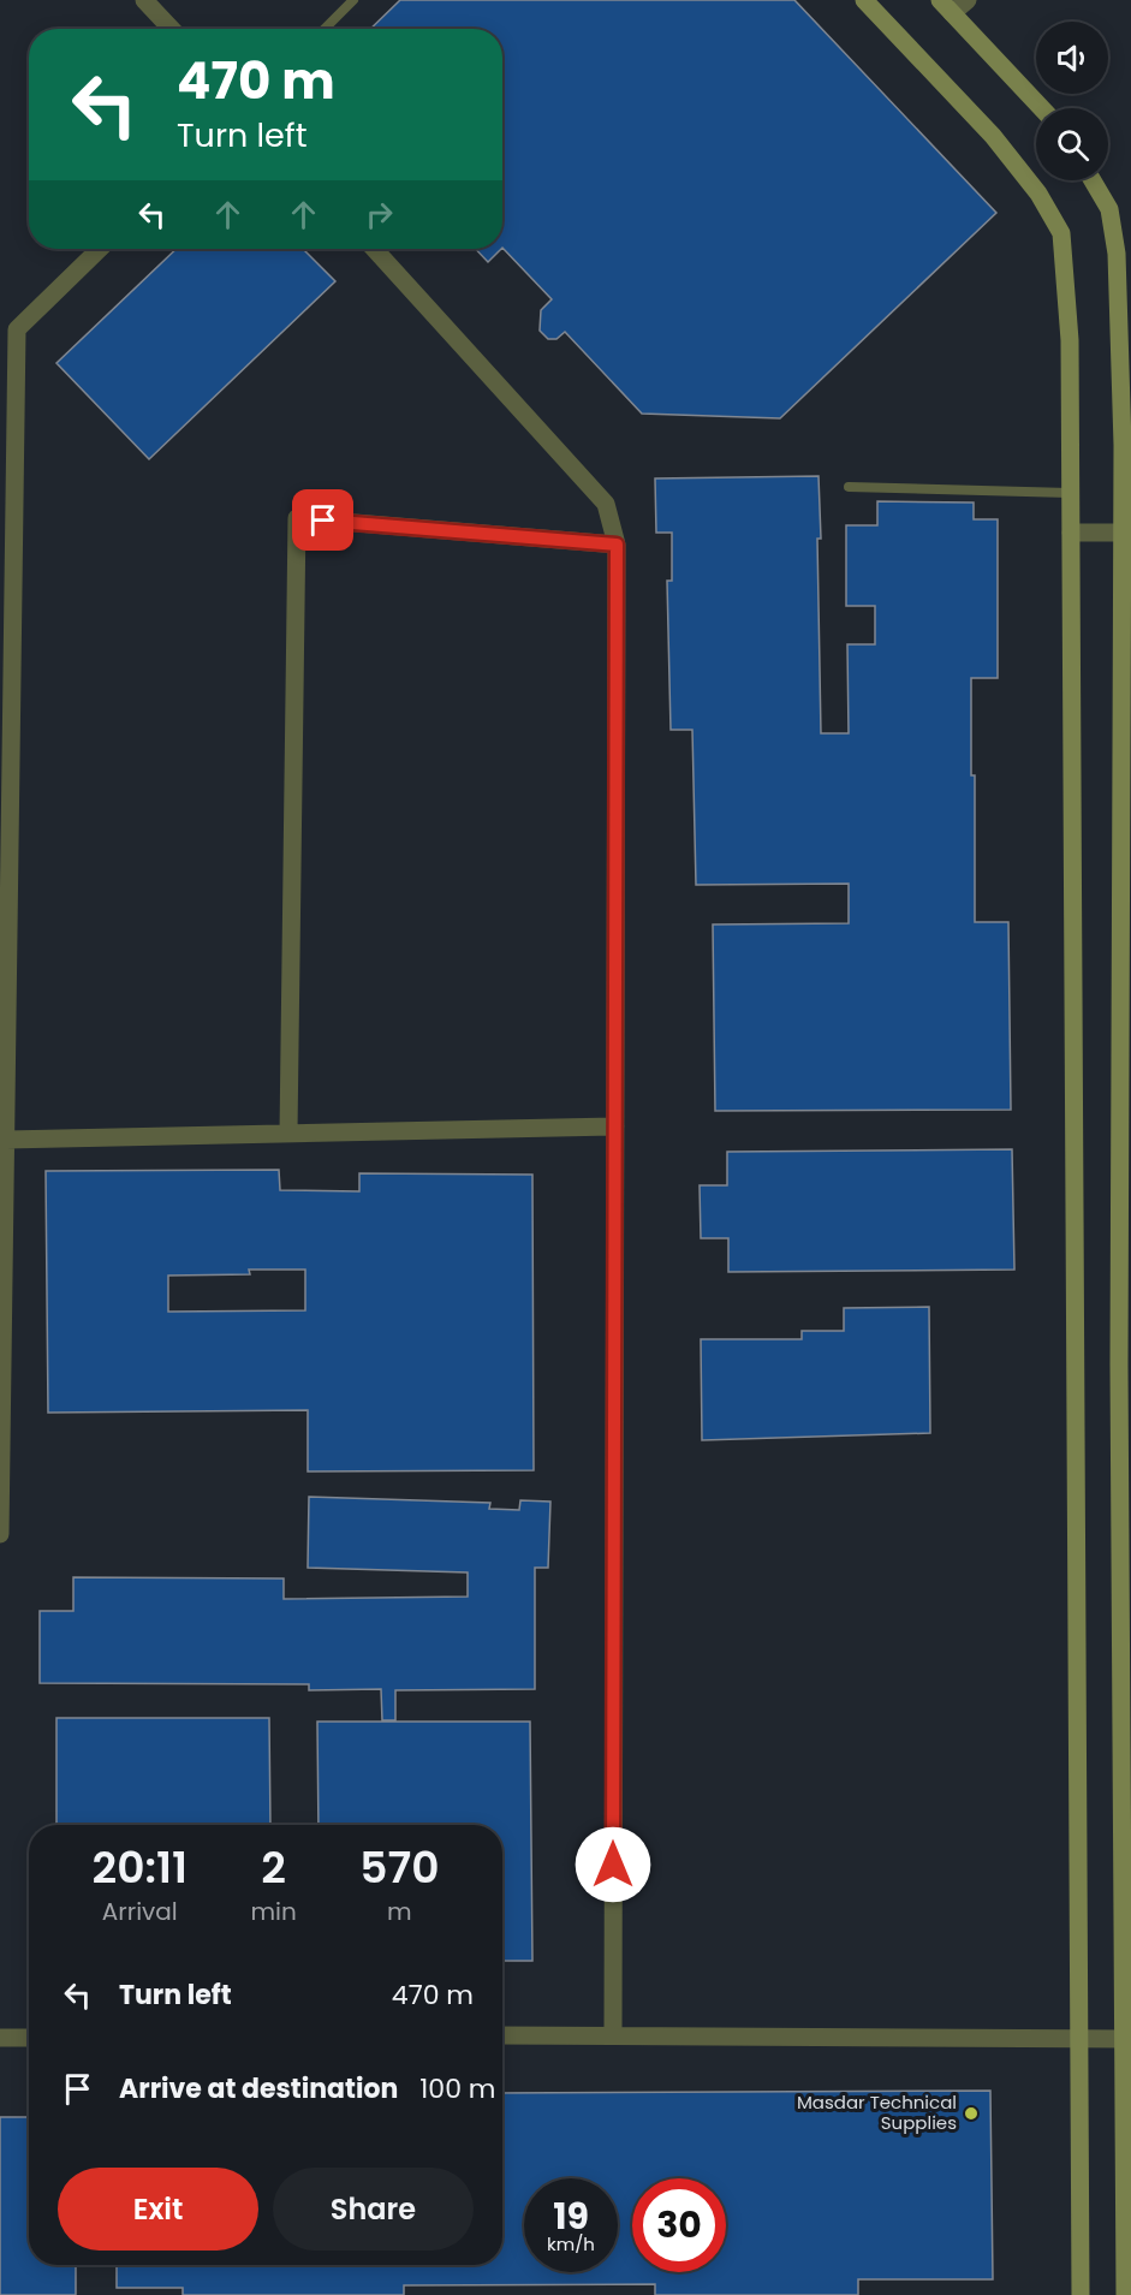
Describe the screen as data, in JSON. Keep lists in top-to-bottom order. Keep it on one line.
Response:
{"places":["Masdar Technical Supplies"],"page":{"turn":["470 m","Turn left"],"eta":["20:11","Arrival","2","min","570","m"],"list":[{"name":"Turn left","value":"470 m"},{"name":"Arrive at destination","value":"100 m"}],"buttons":["Exit","Share"],"speed":"19 km/h","limit":"30"}}
